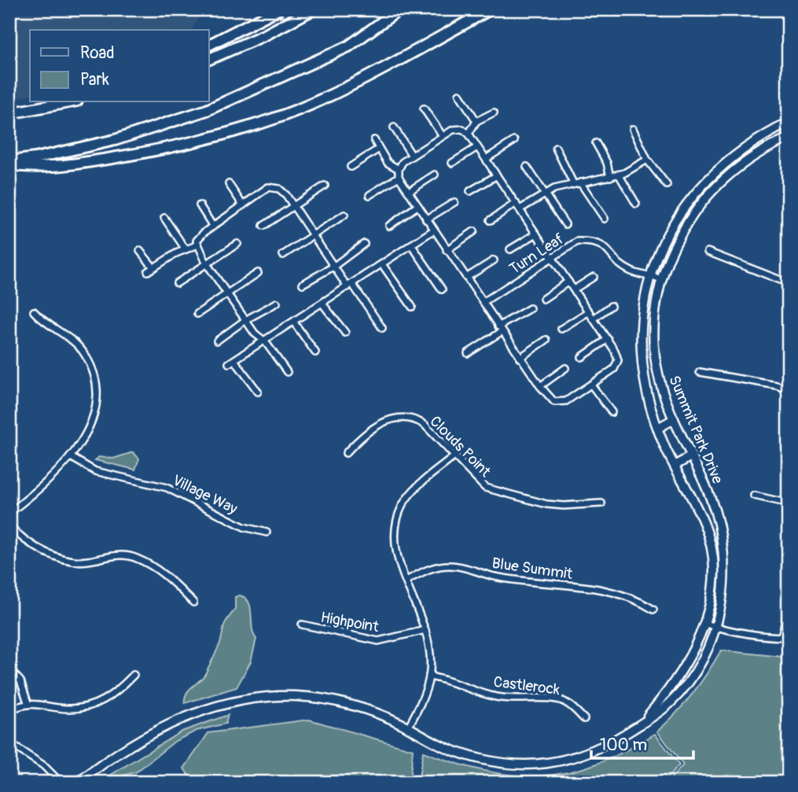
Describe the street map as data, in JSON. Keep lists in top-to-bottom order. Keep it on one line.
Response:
{"streets":{"street":["Turn Leaf","Summit Park Drive","Clouds Point","Village Way","Blue Summit","Highpoint","Castlerock"]},"crossings":[["Turn Leaf","Summit Park Drive"]],"legend":["Road","Park"],"scale_bar":"100 m"}
